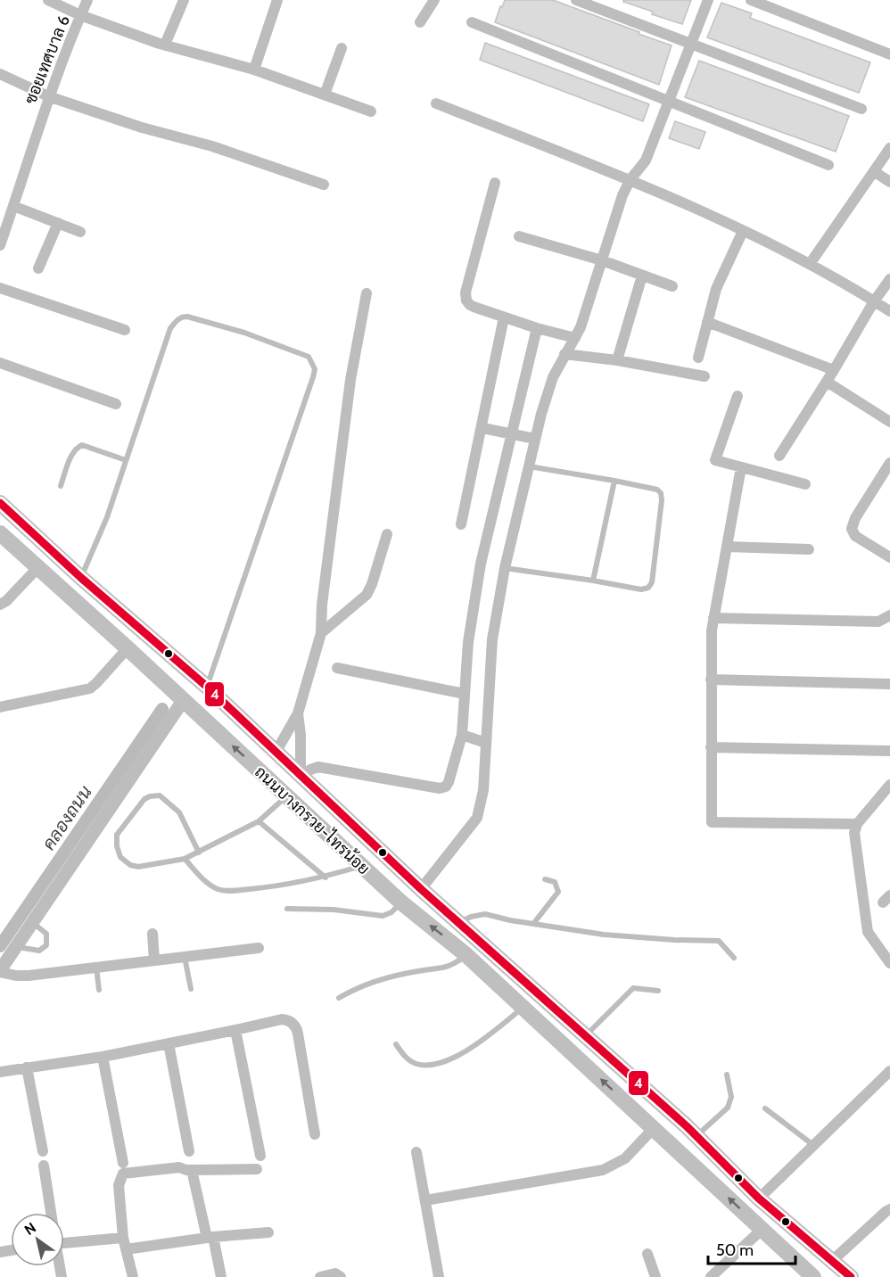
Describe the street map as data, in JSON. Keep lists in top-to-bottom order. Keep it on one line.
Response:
{"streets":{"main road":["ถนนบางกรวย-ไทรน้อย"],"street":["ซอยเทศบาล 6"]},"water":["คลองถนน"],"lines":["transit line 4"],"scale_bar":"50 m","north":"top left"}
